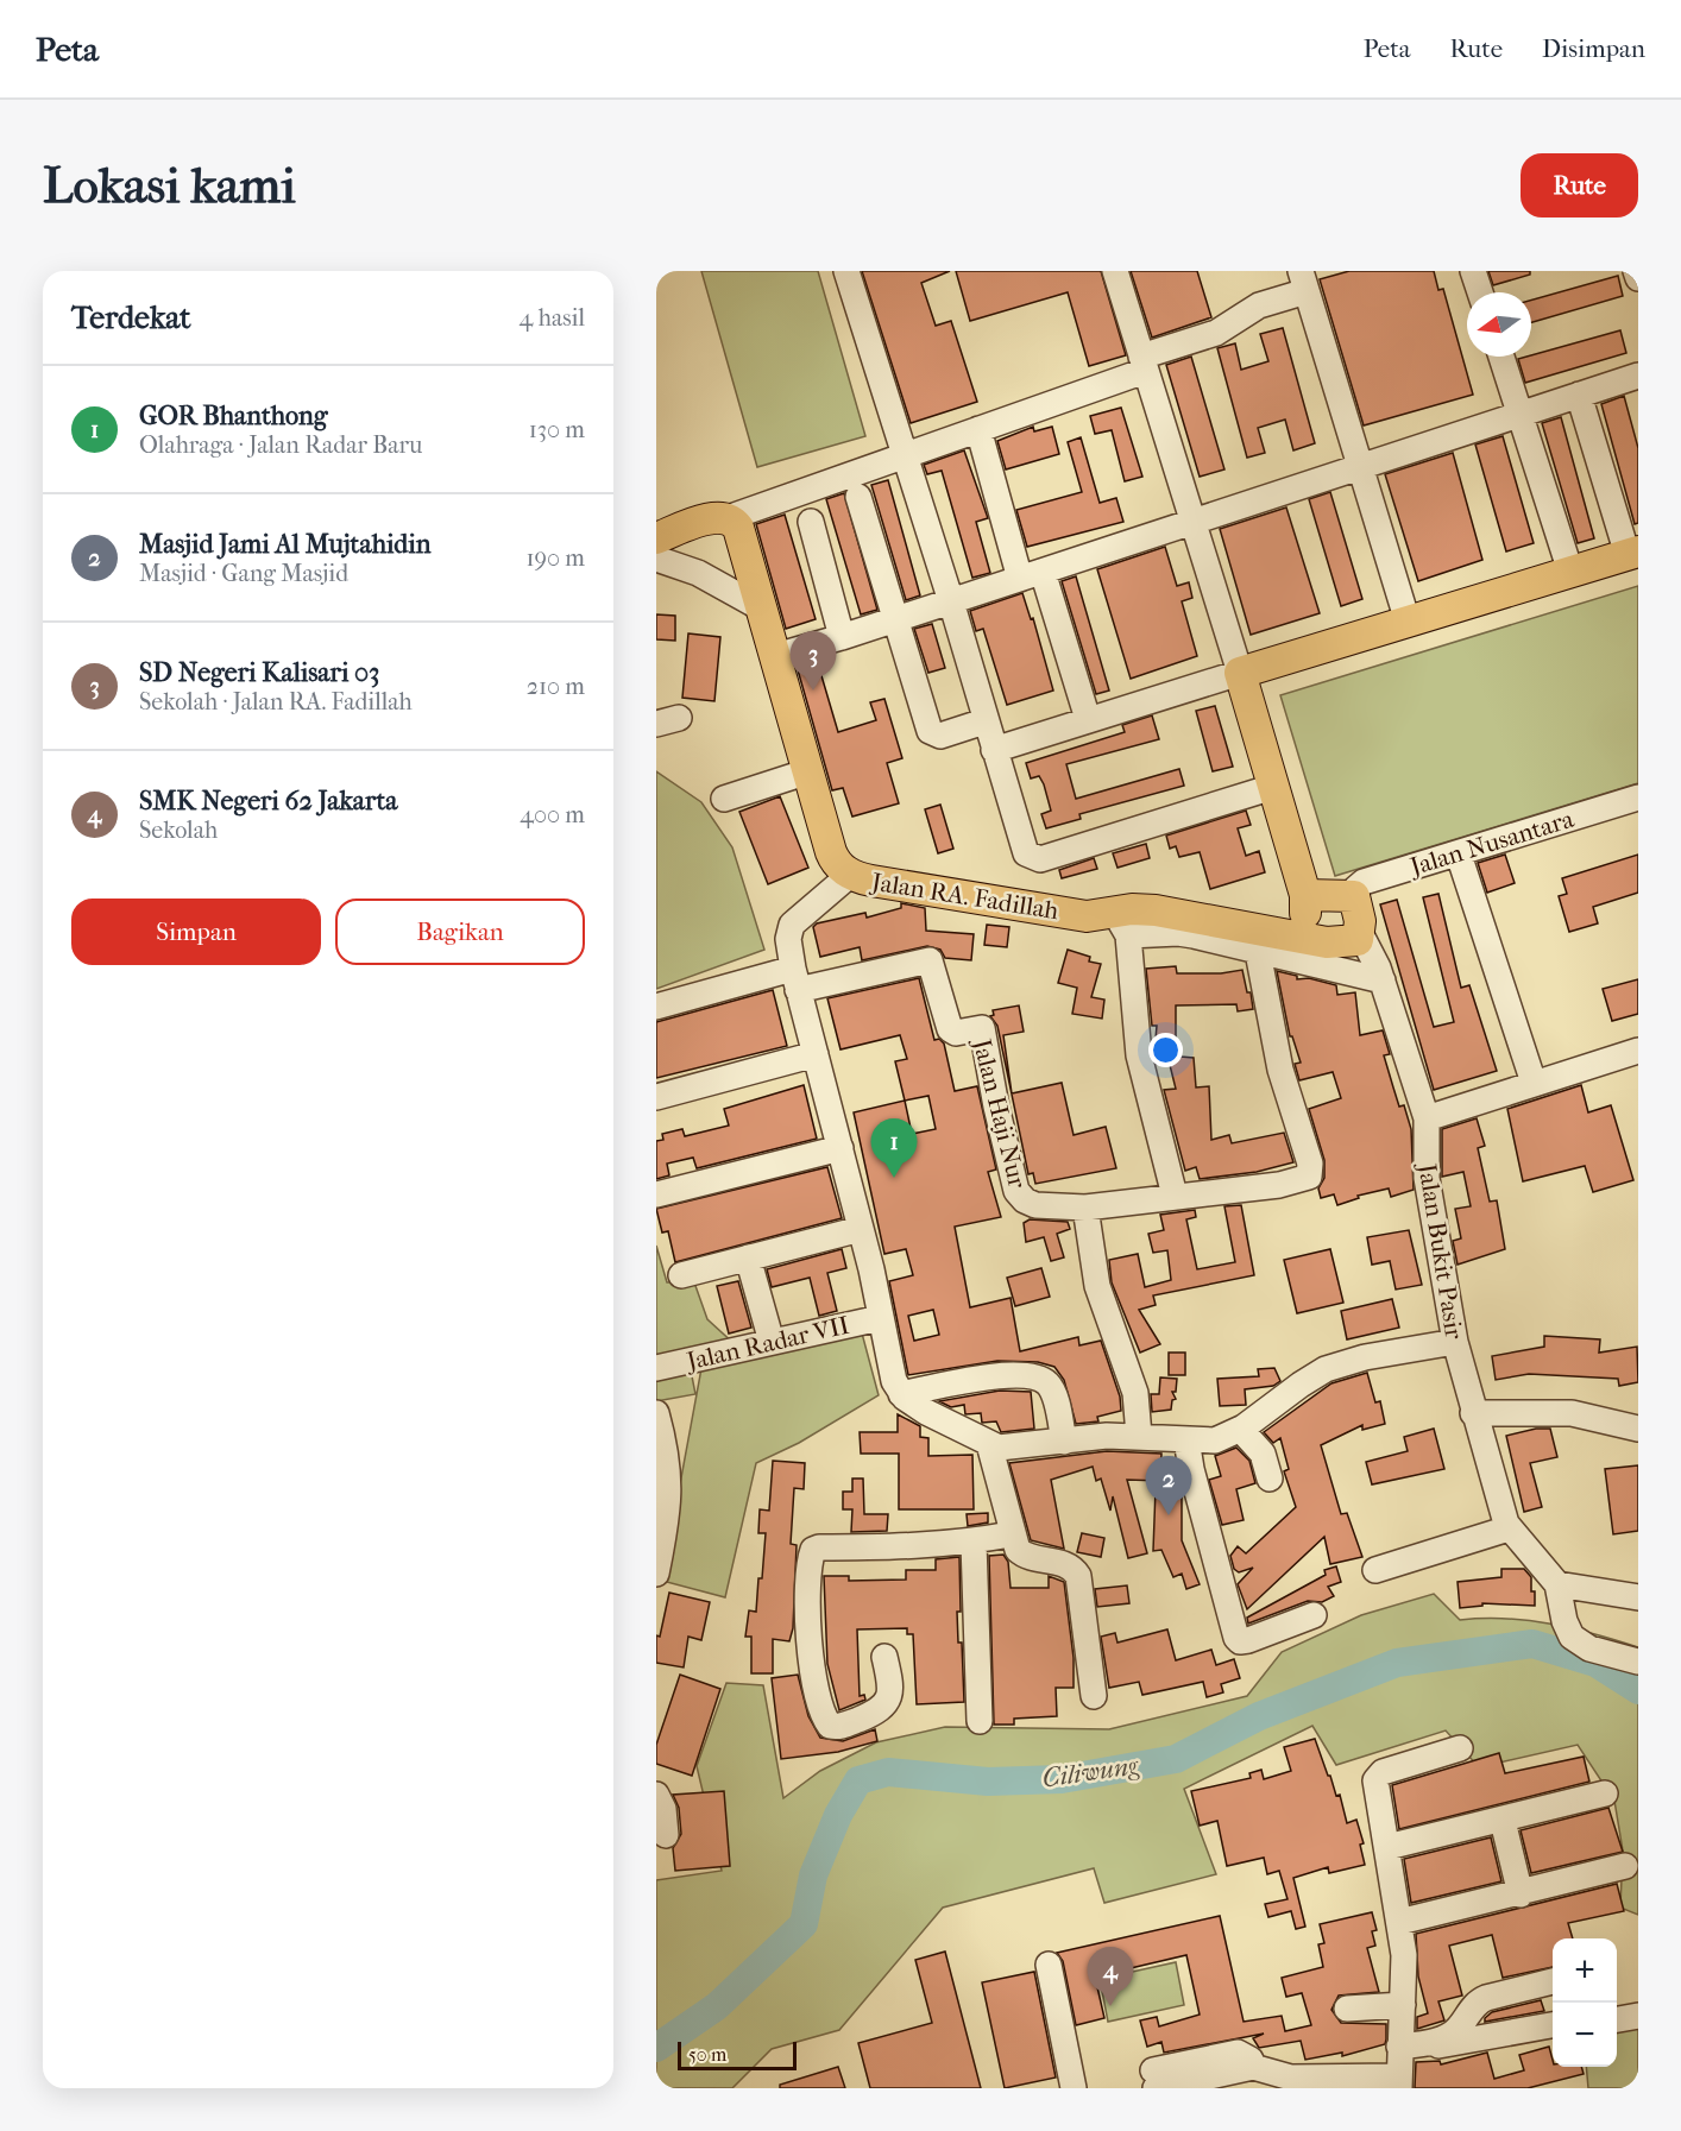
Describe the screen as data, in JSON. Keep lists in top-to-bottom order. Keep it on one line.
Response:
{"streets":{"main road":["Jalan RA. Fadillah"],"street":["Jalan Nusantara","Jalan Haji Nur","Jalan Bukit Pasir","Jalan Radar VII"]},"crossings":[["Jalan RA. Fadillah","Jalan Bukit Pasir"]],"water":["Ciliwung"],"scale_bar":"50 m","north":"left","page":{"header":"Peta","nav":["Peta","Rute","Disimpan"],"buttons":["Rute",["Simpan","Bagikan"]],"title":"Lokasi kami","heading":["Terdekat","4 hasil"],"list":[{"mark":"1","name":"GOR Bhanthong","note":"Olahraga · Jalan Radar Baru","value":"130 m"},{"mark":"2","name":"Masjid Jami Al Mujtahidin","note":"Masjid · Gang Masjid","value":"190 m"},{"mark":"3","name":"SD Negeri Kalisari 03","note":"Sekolah · Jalan RA. Fadillah","value":"210 m"},{"mark":"4","name":"SMK Negeri 62 Jakarta","note":"Sekolah","value":"400 m"}],"pins":["3","1","2","4"],"map_buttons":["+","−"],"scale":"50 m"}}
